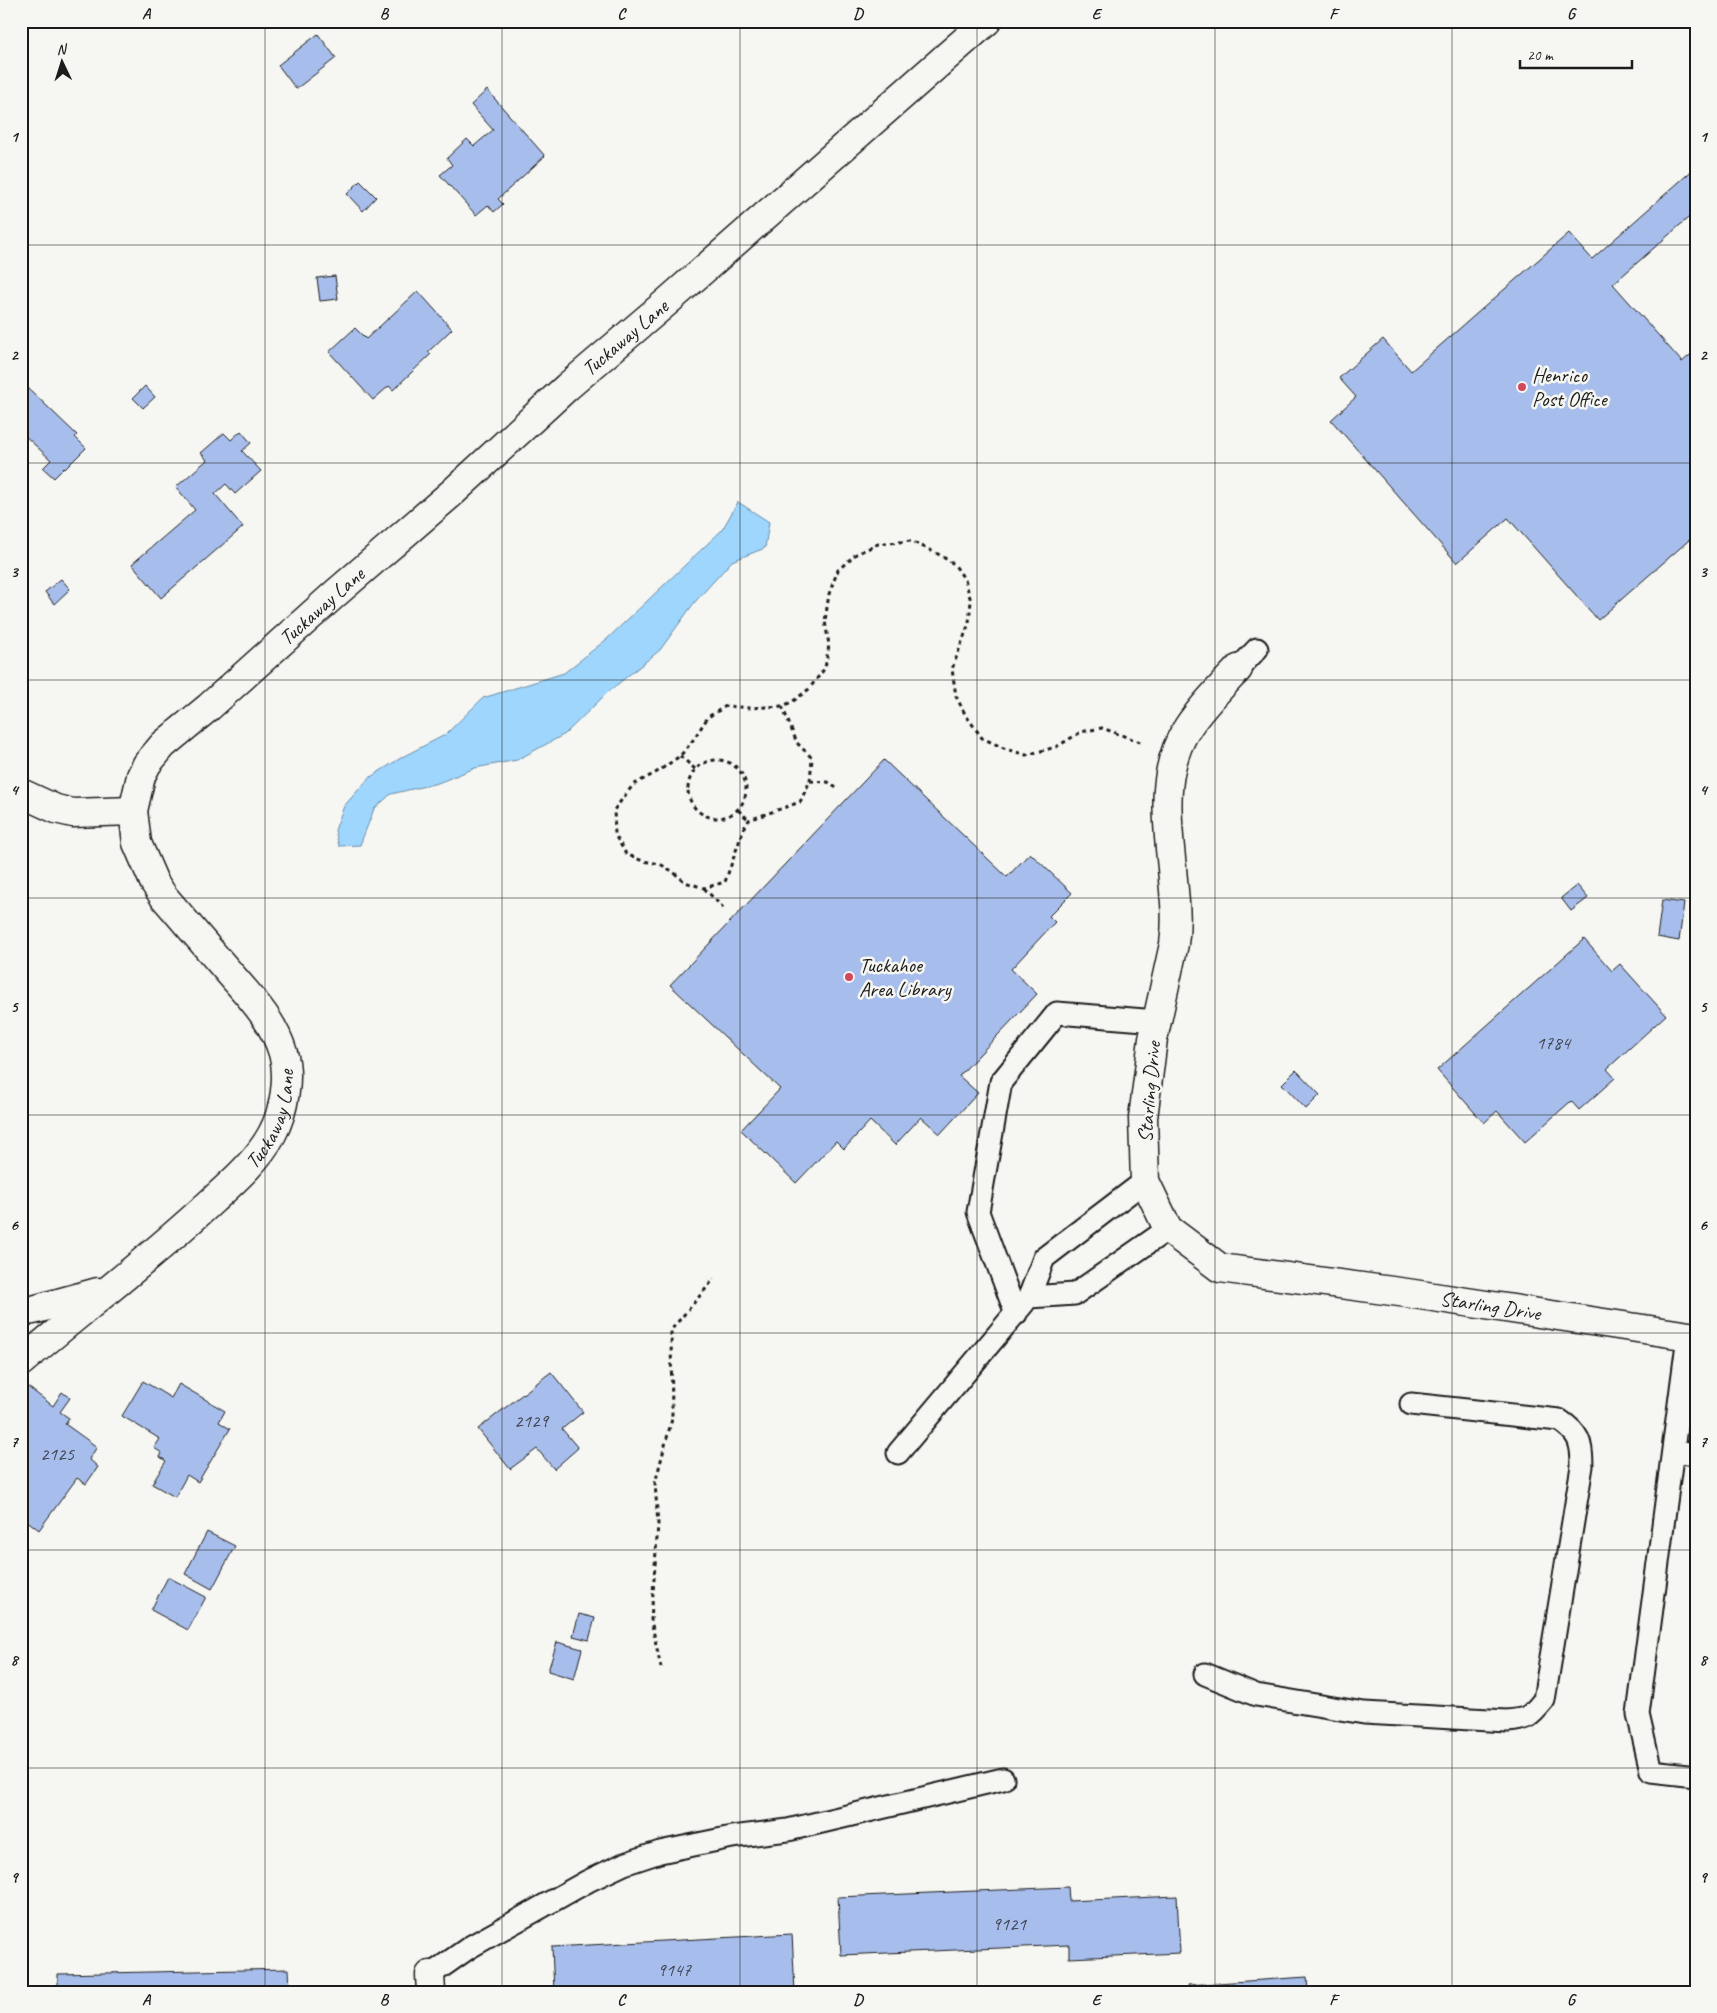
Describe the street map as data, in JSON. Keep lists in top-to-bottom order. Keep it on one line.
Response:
{"streets":{"street":["Tuckaway Lane","Starling Drive"]},"places":["Henrico Post Office","Tuckahoe Area Library"],"house_numbers":["1784","2129","2125","9121","9147"],"scale_bar":"20 m","north":"top","grid":{"columns":["A","B","C","D","E","F","G"],"rows":["1","2","3","4","5","6","7","8","9"]}}
